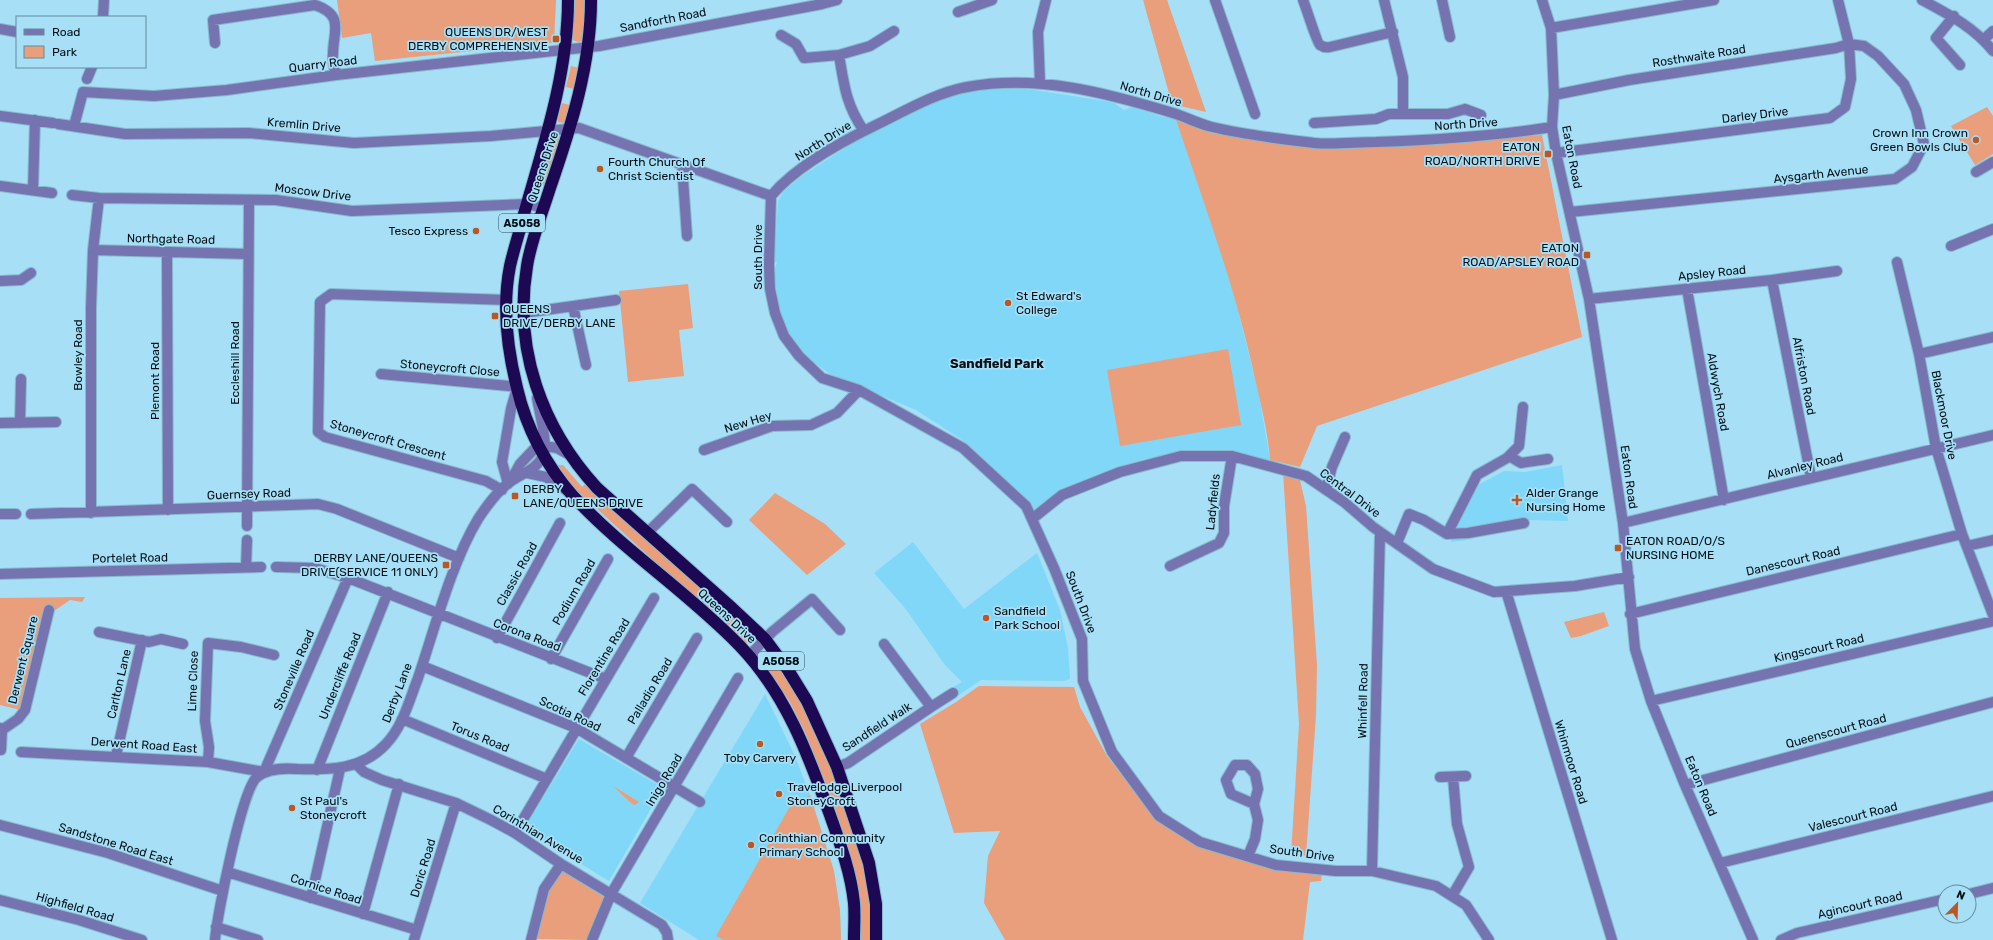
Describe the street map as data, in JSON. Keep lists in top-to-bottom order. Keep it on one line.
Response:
{"streets":{"highway":["Queens Drive","A5058"],"street":["Sandforth Road","Rosthwaite Road","Quarry Road","North Drive","Darley Drive","Kremlin Drive","Eaton Road","Aysgarth Avenue","Moscow Drive","Northgate Road","South Drive","Apsley Road","Bowley Road","Eccleshill Road","Stoneycroft Close","Alfriston Road","Plemont Road","Aldwych Road","Blackmoor Drive","New Hey","Stoneycroft Crescent","Alvanley Road","Central Drive","Guernsey Road","Ladyfields","Portelet Road","Danescourt Road","Classic Road","Podium Road","Corona Road","Kingscourt Road","Florentine Road","Derwent Square","Stoneville Road","Undercliffe Road","Lime Close","Carlton Lane","Palladio Road","Derby Lane","Whinfell Road","Scotia Road","Sandfield Walk","Queenscourt Road","Torus Road","Derwent Road East","Whinmoor Road","Inigo Road","Valescourt Road","Corinthian Avenue","Sandstone Road East","Doric Road","Cornice Road","Agincourt Road","Highfield Road"]},"crossings":[["Sandforth Road","Quarry Road"],["Sandforth Road","Queens Drive"],["Rosthwaite Road","Darley Drive"],["Rosthwaite Road","Eaton Road"],["Rosthwaite Road","Aysgarth Avenue"],["Quarry Road","Kremlin Drive"],["Quarry Road","Queens Drive"],["North Drive","Kremlin Drive"],["North Drive","Eaton Road"],["North Drive","South Drive"],["Darley Drive","Eaton Road"],["Darley Drive","Aysgarth Avenue"],["Kremlin Drive","Queens Drive"],["Kremlin Drive","South Drive"],["Eaton Road","Aysgarth Avenue"],["Eaton Road","Apsley Road"],["Eaton Road","Alvanley Road"],["Eaton Road","Central Drive"],["Eaton Road","Danescourt Road"],["Eaton Road","Kingscourt Road"],["Eaton Road","Queenscourt Road"],["Eaton Road","Valescourt Road"],["Queens Drive","Moscow Drive"],["Queens Drive","A5058"],["Queens Drive","Stoneycroft Close"],["Queens Drive","Stoneycroft Crescent"],["Queens Drive","Derby Lane"],["Queens Drive","Sandfield Walk"],["Moscow Drive","Bowley Road"],["Moscow Drive","Eccleshill Road"],["A5058","Derby Lane"],["Northgate Road","Bowley Road"],["Northgate Road","Eccleshill Road"],["Northgate Road","Plemont Road"],["South Drive","New Hey"],["South Drive","Central Drive"],["South Drive","Whinfell Road"],["Apsley Road","Alfriston Road"],["Apsley Road","Aldwych Road"],["Bowley Road","Guernsey Road"],["Eccleshill Road","Guernsey Road"],["Alfriston Road","Alvanley Road"],["Plemont Road","Guernsey Road"],["Aldwych Road","Alvanley Road"],["Blackmoor Drive","Alvanley Road"],["Blackmoor Drive","Danescourt Road"],["Stoneycroft Crescent","Derby Lane"],["Central Drive","Ladyfields"],["Central Drive","Whinfell Road"],["Central Drive","Whinmoor Road"],["Guernsey Road","Derby Lane"],["Classic Road","Corona Road"],["Podium Road","Corona Road"],["Corona Road","Florentine Road"],["Corona Road","Derby Lane"],["Florentine Road","Scotia Road"],["Florentine Road","Torus Road"],["Florentine Road","Corinthian Avenue"],["Stoneville Road","Derby Lane"],["Stoneville Road","Derwent Road East"],["Undercliffe Road","Derby Lane"],["Lime Close","Derwent Road East"],["Carlton Lane","Derwent Road East"],["Palladio Road","Scotia Road"],["Derby Lane","Scotia Road"],["Derby Lane","Torus Road"],["Derby Lane","Derwent Road East"],["Derby Lane","Corinthian Avenue"],["Scotia Road","Inigo Road"],["Inigo Road","Corinthian Avenue"],["Corinthian Avenue","Doric Road"],["Doric Road","Cornice Road"]],"districts":["Sandfield Park"],"places":{"transit":["QUEENS DR/WEST DERBY COMPREHENSIVE","EATON ROAD/NORTH DRIVE","EATON ROAD/APSLEY ROAD","QUEENS DRIVE/DERBY LANE","DERBY LANE/QUEENS DRIVE","EATON ROAD/O/S NURSING HOME","DERBY LANE/QUEENS DRIVE(SERVICE 11 ONLY)"],"other":["Crown Inn Crown Green Bowls Club","Fourth Church Of Christ Scientist","Tesco Express","St Edward's College","Sandfield Park School","Toby Carvery","Travelodge Liverpool StoneyCroft","St Paul's Stoneycroft","Corinthian Community Primary School"],"health":["Alder Grange Nursing Home"]},"legend":["Road","Park"],"north":"top right"}
